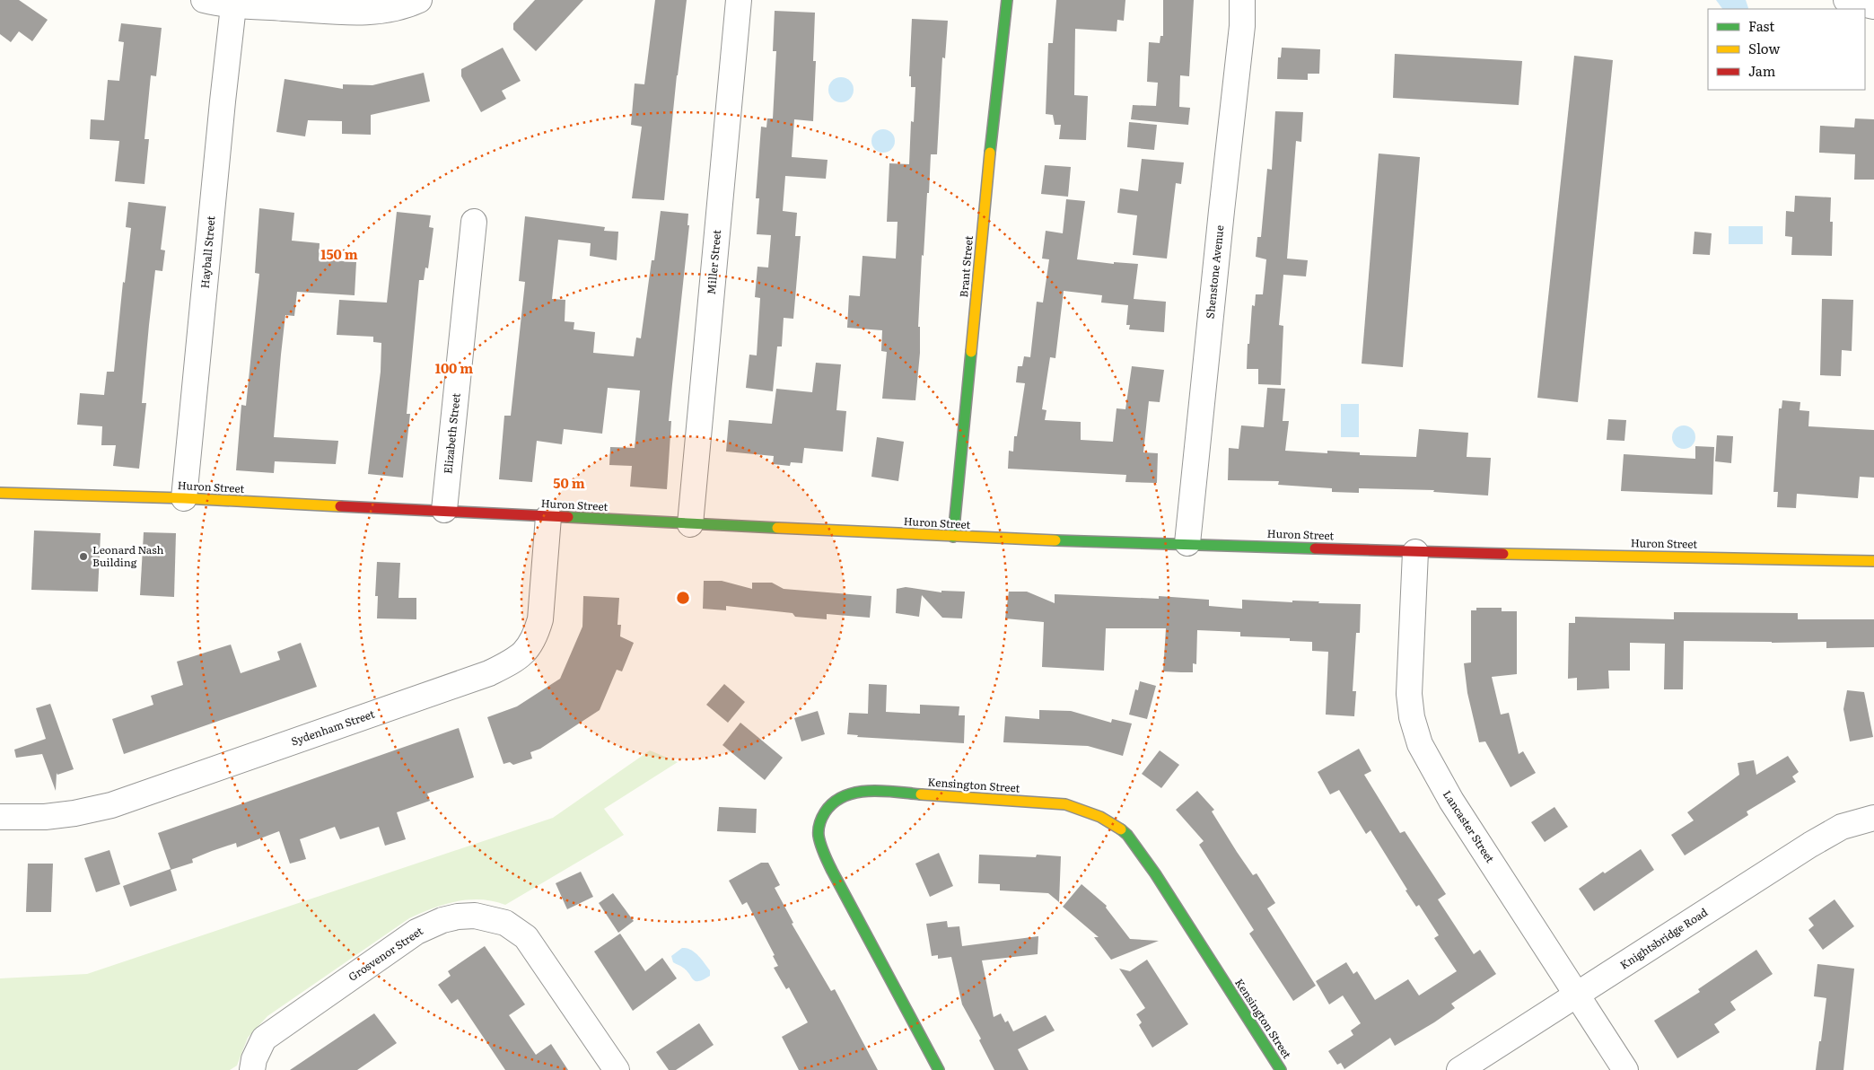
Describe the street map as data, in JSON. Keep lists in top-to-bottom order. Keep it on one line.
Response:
{"streets":{"main road":["Brant Street","Huron Street","Kensington Street"],"street":["Hayball Street","Miller Street","Shenstone Avenue","Elizabeth Street","Sydenham Street","Lancaster Street","Knightsbridge Road","Grosvenor Street"]},"crossings":[["Hayball Street","Huron Street"],["Miller Street","Huron Street"],["Brant Street","Huron Street"],["Shenstone Avenue","Huron Street"],["Elizabeth Street","Huron Street"],["Huron Street","Sydenham Street"],["Huron Street","Lancaster Street"],["Lancaster Street","Knightsbridge Road"]],"places":["Leonard Nash Building"],"legend":["Fast","Slow","Jam"],"rings":["150 m","100 m","50 m"]}
